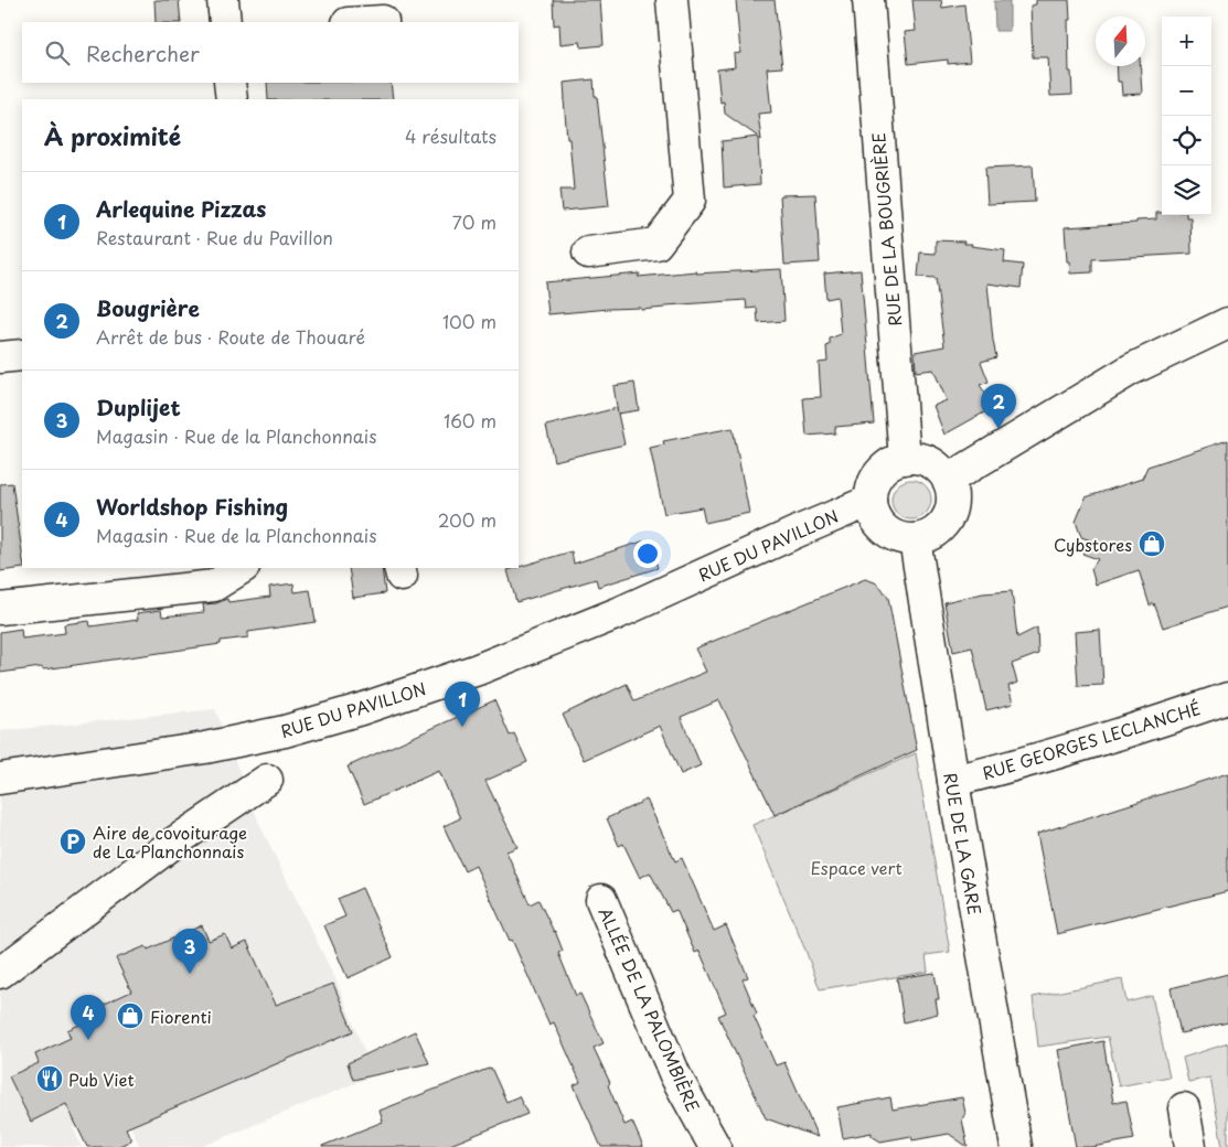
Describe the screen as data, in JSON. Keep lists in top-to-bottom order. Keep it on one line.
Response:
{"streets":{"street":["RUE DE LA BOUGRIÈRE","RUE DU PAVILLON","RUE GEORGES LECLANCHÉ","RUE DE LA GARE","ALLÉE DE LA PALOMBIÈRE"]},"crossings":[["RUE DE LA BOUGRIÈRE","RUE DU PAVILLON"],["RUE DE LA BOUGRIÈRE","RUE DE LA GARE"],["RUE DU PAVILLON","RUE DE LA GARE"],["RUE GEORGES LECLANCHÉ","RUE DE LA GARE"]],"parks":["Espace vert"],"places":{"shop":["Cybstores","Fiorenti"],"parking":["Aire de covoiturage de La Planchonnais"],"restaurant":["Pub Viet"]},"north":"top","page":{"map_buttons":["+","−"],"search":"Rechercher","heading":["À proximité","4 résultats"],"list":[{"mark":"1","name":"Arlequine Pizzas","note":"Restaurant · Rue du Pavillon","value":"70 m"},{"mark":"2","name":"Bougrière","note":"Arrêt de bus · Route de Thouaré","value":"100 m"},{"mark":"3","name":"Duplijet","note":"Magasin · Rue de la Planchonnais","value":"160 m"},{"mark":"4","name":"Worldshop Fishing","note":"Magasin · Rue de la Planchonnais","value":"200 m"}],"pins":["2","1","3","4"]}}
